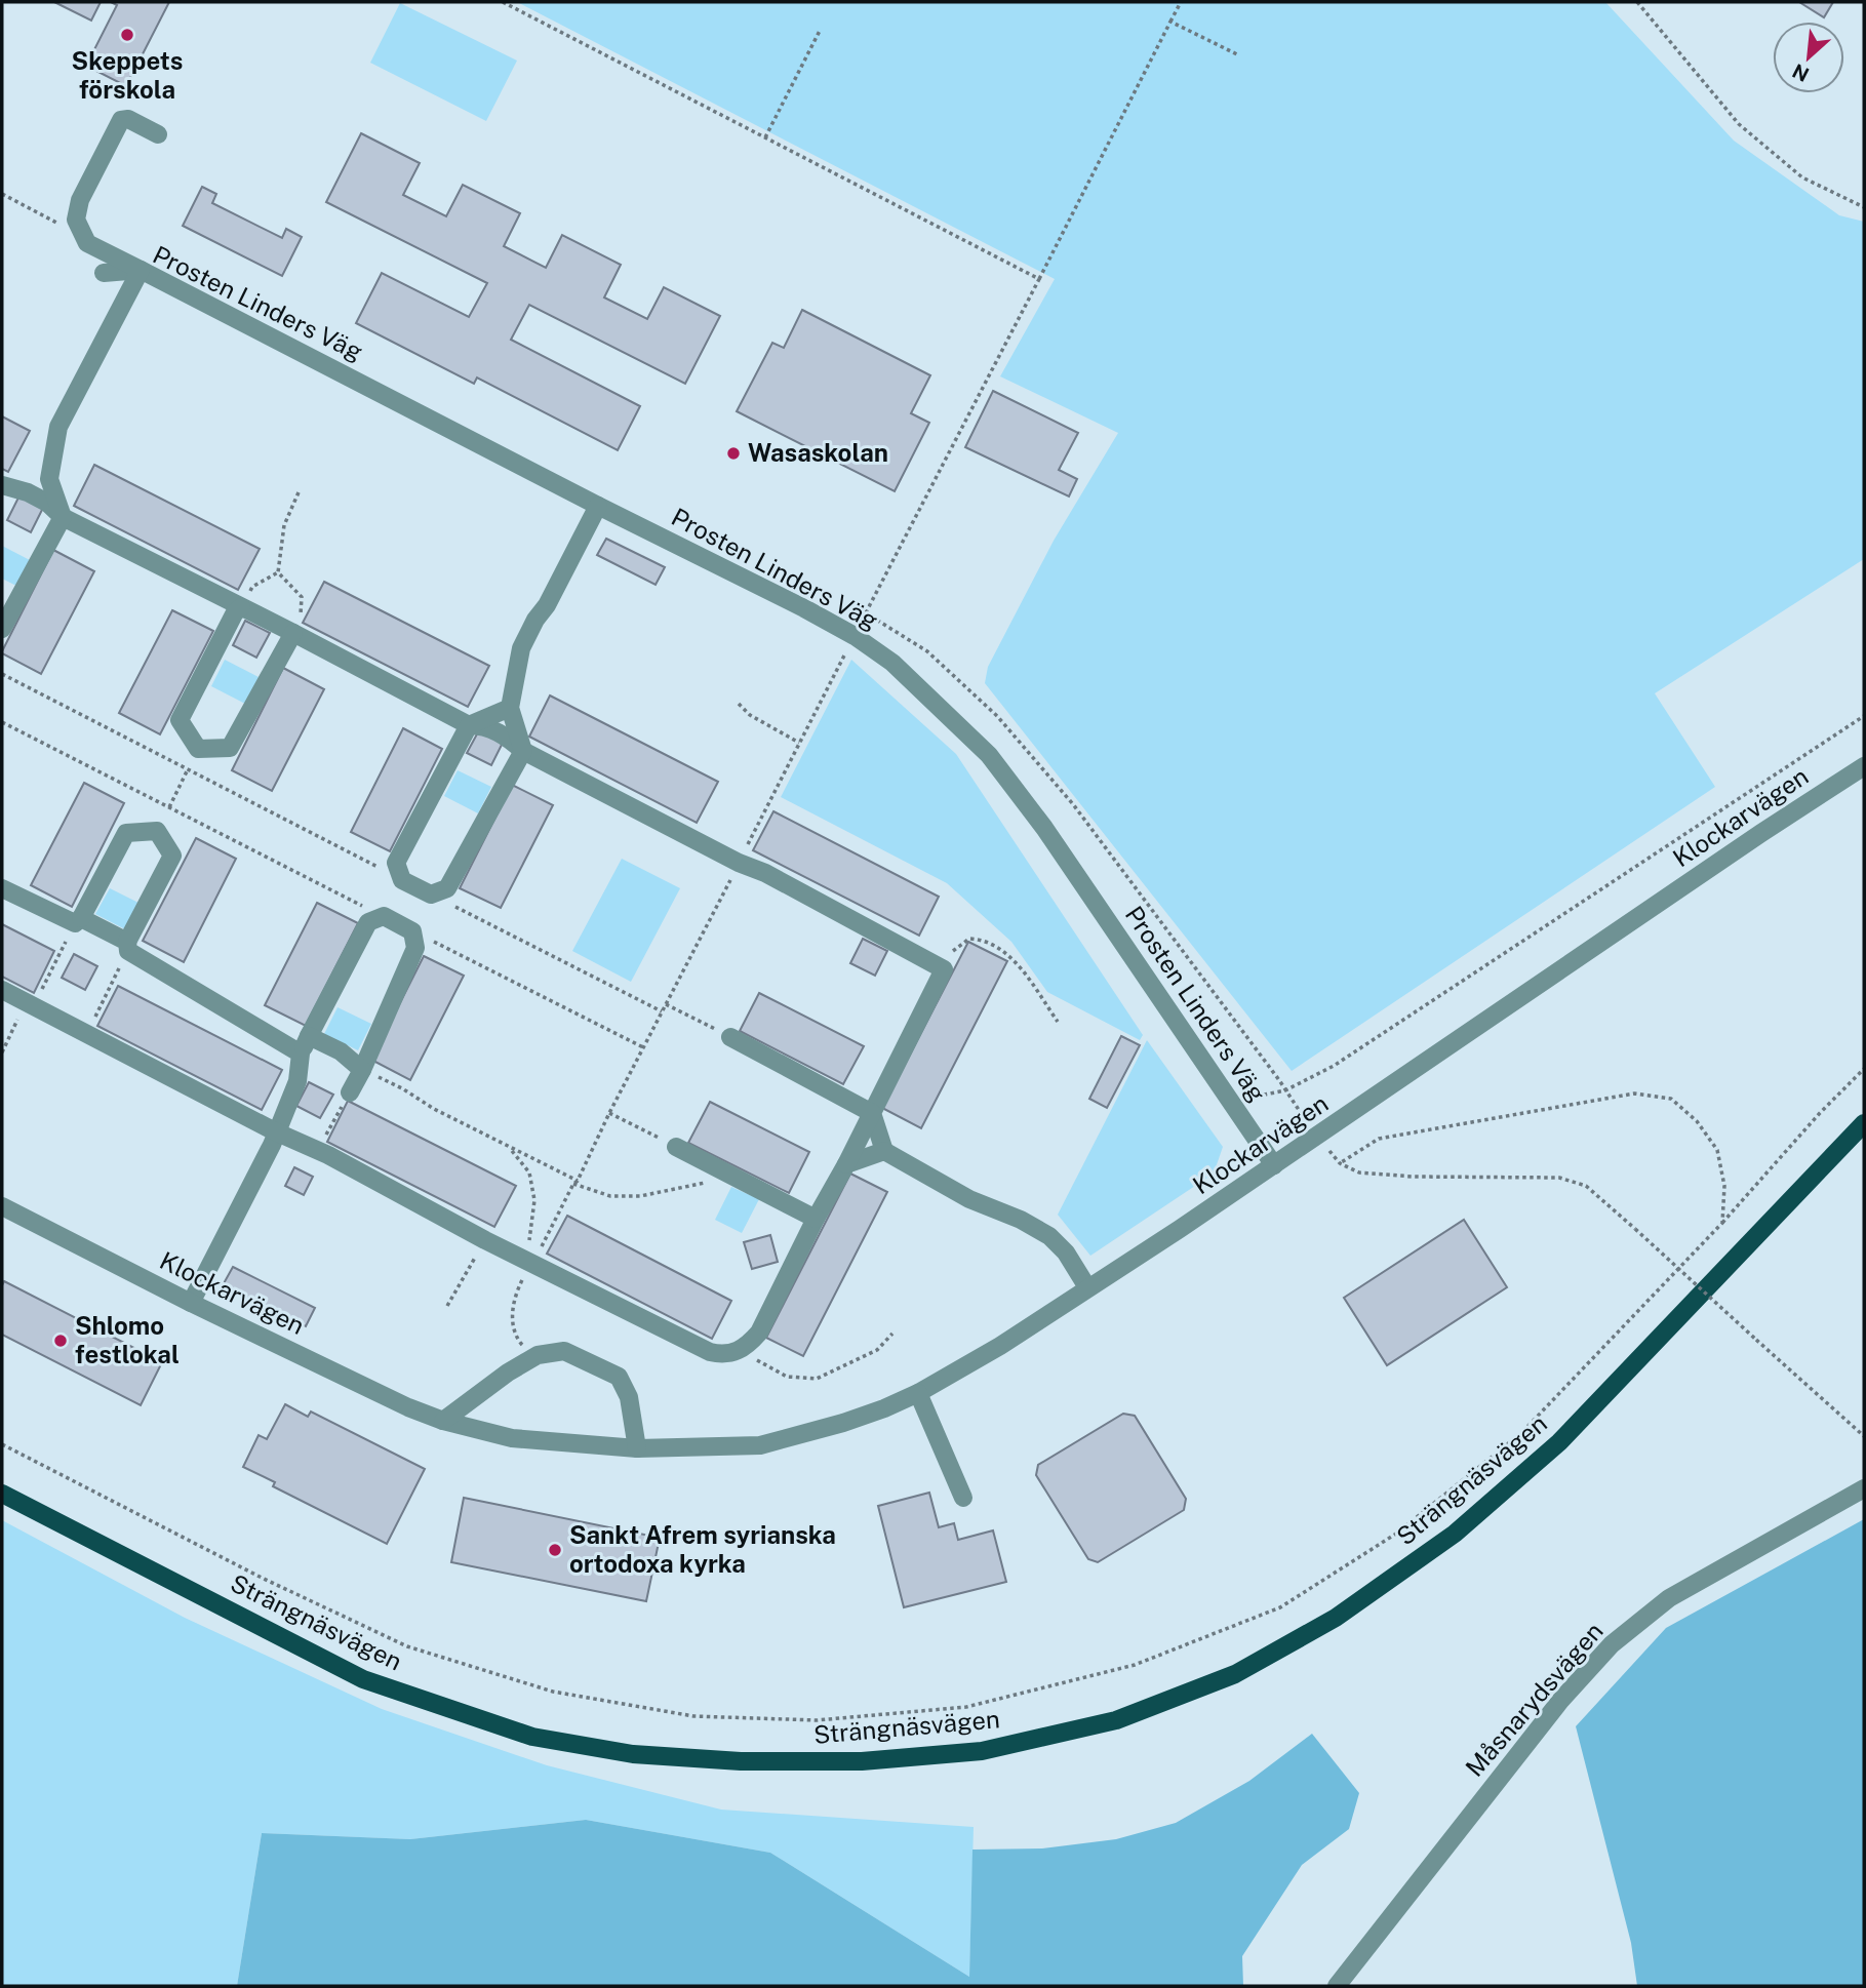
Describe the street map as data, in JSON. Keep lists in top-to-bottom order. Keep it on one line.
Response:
{"streets":{"main road":["Strängnäsvägen"],"street":["Prosten Linders Väg","Klockarvägen","Måsnarydsvägen"]},"crossings":[["Prosten Linders Väg","Klockarvägen"]],"places":["Skeppets förskola","Wasaskolan","Shlomo festlokal","Sankt Afrem syrianska ortodoxa kyrka"],"north":"bottom left"}
